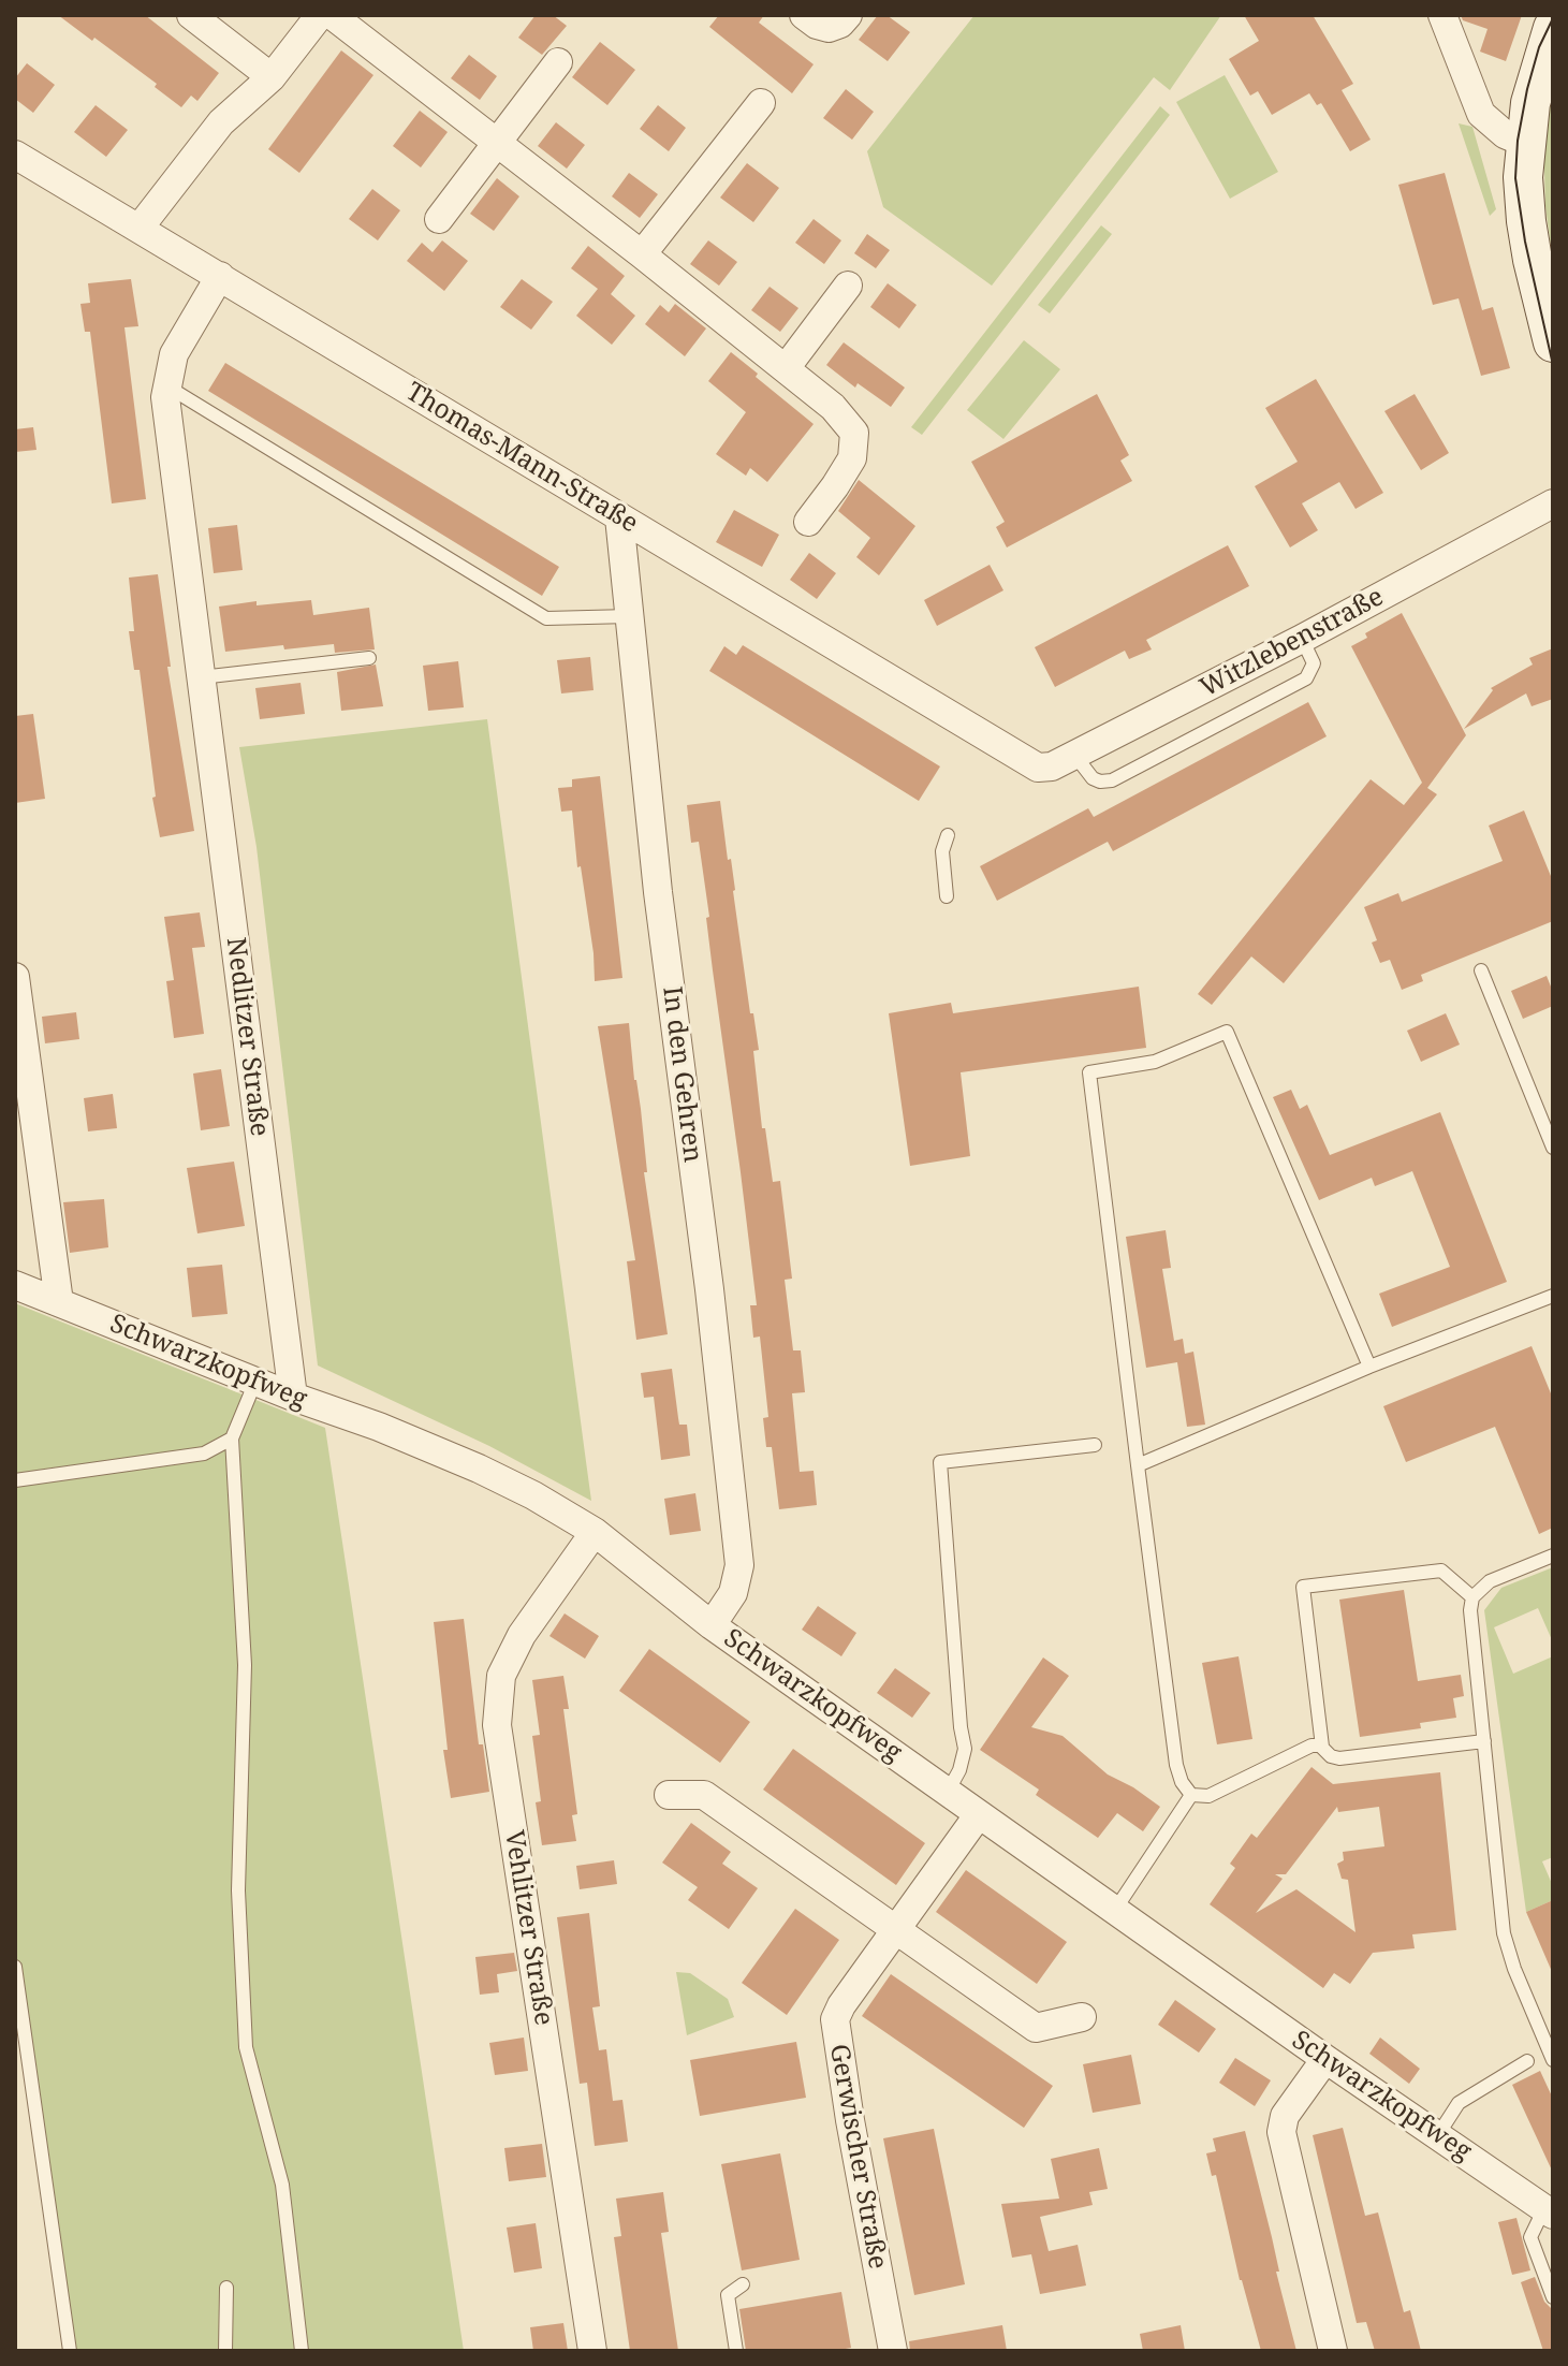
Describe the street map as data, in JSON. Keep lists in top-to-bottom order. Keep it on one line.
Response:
{"streets":{"street":["Thomas-Mann-Straße","Witzlebenstraße","Nedlitzer Straße","In den Gehren","Schwarzkopfweg","Vehlitzer Straße","Gerwischer Straße"]},"crossings":[["Thomas-Mann-Straße","Witzlebenstraße"],["Thomas-Mann-Straße","Nedlitzer Straße"],["Thomas-Mann-Straße","In den Gehren"],["Nedlitzer Straße","Schwarzkopfweg"],["In den Gehren","Schwarzkopfweg"],["Schwarzkopfweg","Vehlitzer Straße"],["Schwarzkopfweg","Gerwischer Straße"]]}
